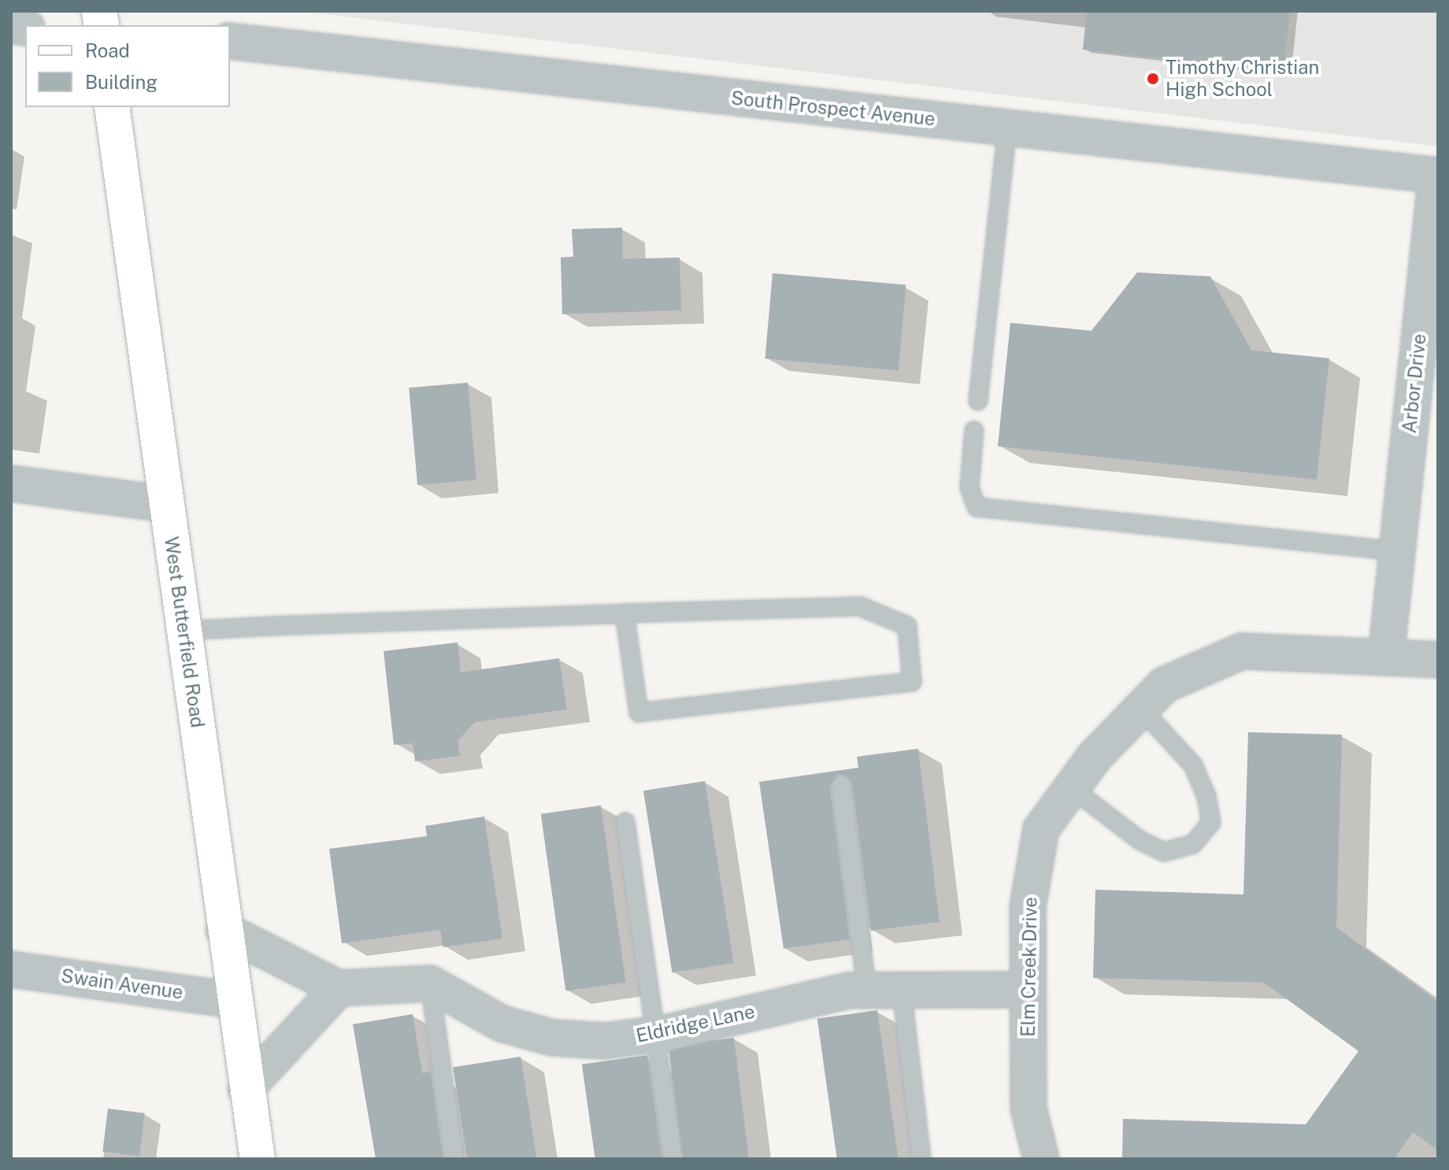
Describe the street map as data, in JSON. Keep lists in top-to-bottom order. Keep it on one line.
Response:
{"streets":{"main road":["West Butterfield Road"],"street":["South Prospect Avenue","Arbor Drive","Elm Creek Drive","Swain Avenue","Eldridge Lane"]},"crossings":[["South Prospect Avenue","Arbor Drive"],["Arbor Drive","Elm Creek Drive"],["West Butterfield Road","Swain Avenue"],["Elm Creek Drive","Eldridge Lane"]],"places":["Timothy Christian High School"],"legend":["Road","Building"]}
